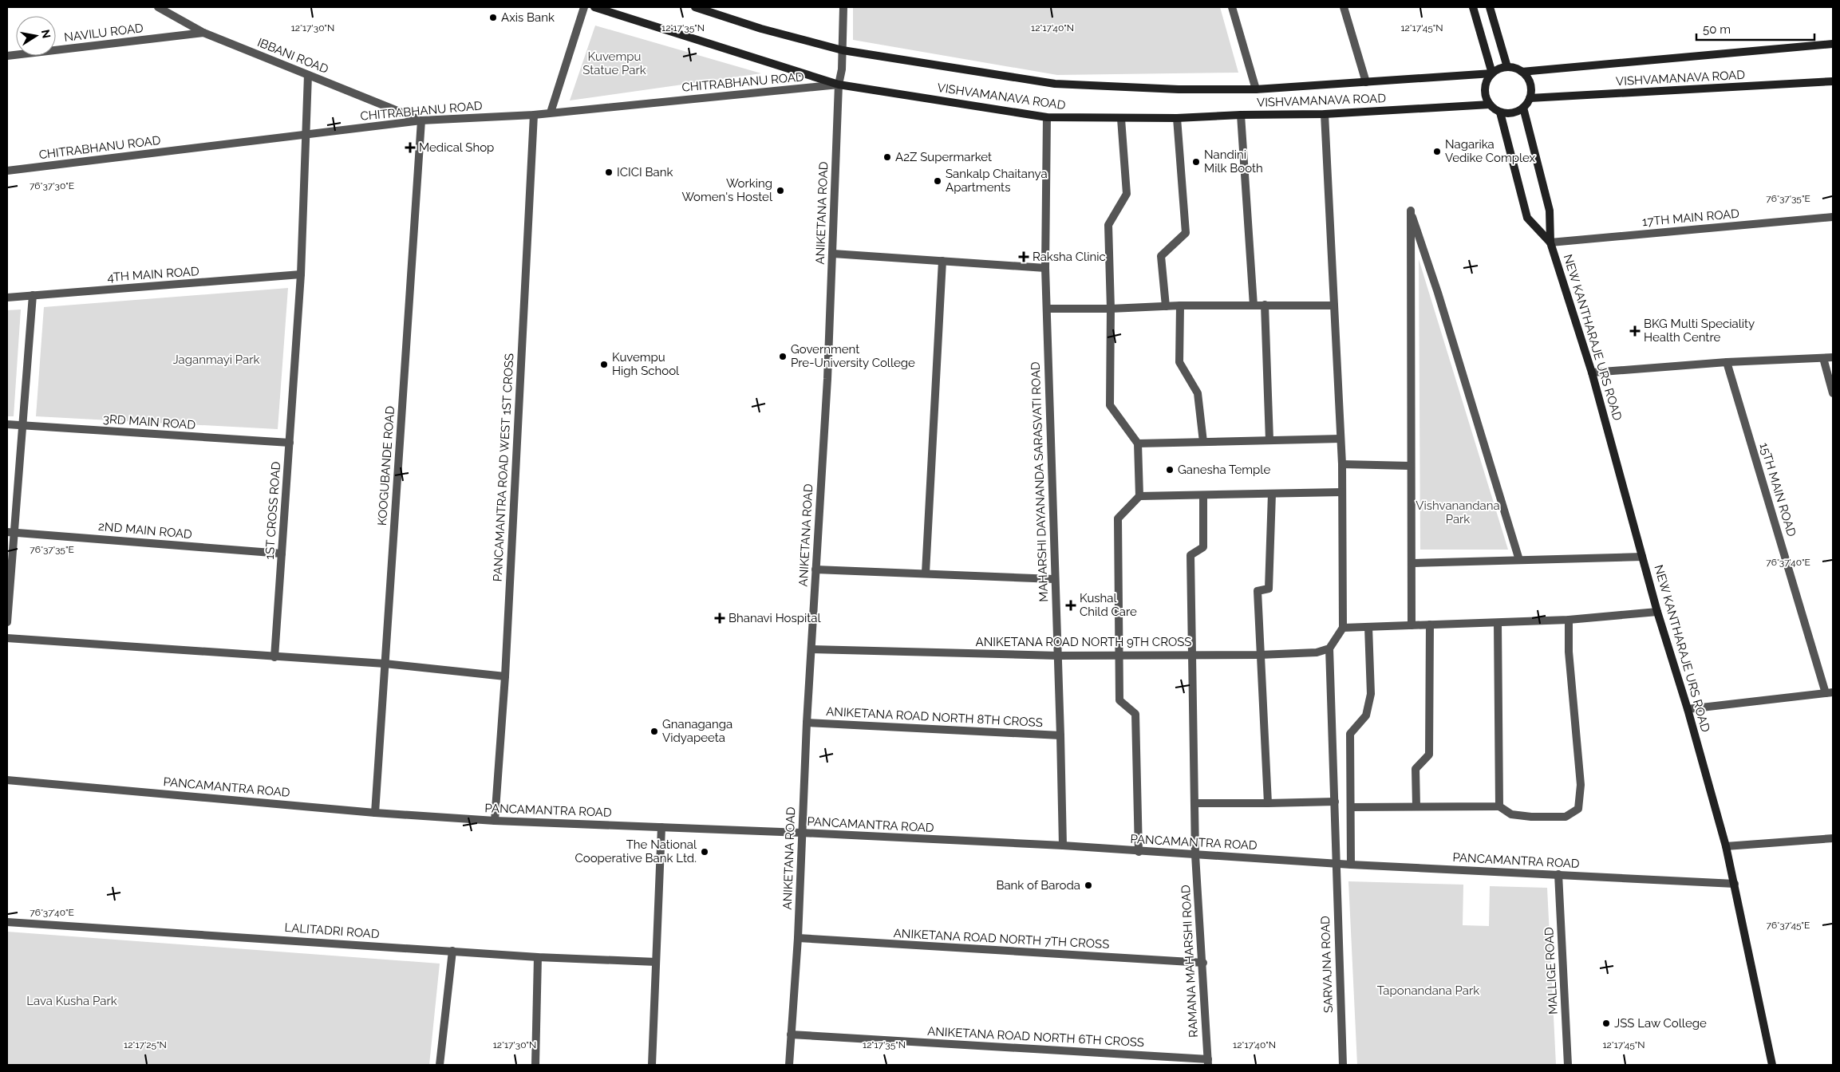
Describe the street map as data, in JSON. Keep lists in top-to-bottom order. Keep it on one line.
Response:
{"streets":{"main road":["VISHVAMANAVA ROAD","NEW KANTHARAJE URS ROAD"],"street":["NAVILU ROAD","IBBANI ROAD","CHITRABHANU ROAD","ANIKETANA ROAD","17TH MAIN ROAD","4TH MAIN ROAD","3RD MAIN ROAD","KOOGUBANDE ROAD","PANCAMANTRA ROAD WEST 1ST CROSS","MAHARSHI DAYANANDA SARASVATI ROAD","15TH MAIN ROAD","1ST CROSS ROAD","2ND MAIN ROAD","ANIKETANA ROAD NORTH 9TH CROSS","ANIKETANA ROAD NORTH 8TH CROSS","PANCAMANTRA ROAD","LALITADRI ROAD","ANIKETANA ROAD NORTH 7TH CROSS","RAMANA MAHARSHI ROAD","SARVAJNA ROAD","MALLIGE ROAD","ANIKETANA ROAD NORTH 6TH CROSS"]},"crossings":[["NAVILU ROAD","IBBANI ROAD"],["IBBANI ROAD","CHITRABHANU ROAD"],["IBBANI ROAD","KOOGUBANDE ROAD"],["IBBANI ROAD","1ST CROSS ROAD"],["VISHVAMANAVA ROAD","CHITRABHANU ROAD"],["VISHVAMANAVA ROAD","ANIKETANA ROAD"],["VISHVAMANAVA ROAD","NEW KANTHARAJE URS ROAD"],["VISHVAMANAVA ROAD","MAHARSHI DAYANANDA SARASVATI ROAD"],["CHITRABHANU ROAD","ANIKETANA ROAD"],["CHITRABHANU ROAD","KOOGUBANDE ROAD"],["CHITRABHANU ROAD","PANCAMANTRA ROAD WEST 1ST CROSS"],["CHITRABHANU ROAD","1ST CROSS ROAD"],["ANIKETANA ROAD","ANIKETANA ROAD NORTH 9TH CROSS"],["ANIKETANA ROAD","ANIKETANA ROAD NORTH 8TH CROSS"],["ANIKETANA ROAD","PANCAMANTRA ROAD"],["ANIKETANA ROAD","ANIKETANA ROAD NORTH 7TH CROSS"],["ANIKETANA ROAD","ANIKETANA ROAD NORTH 6TH CROSS"],["17TH MAIN ROAD","NEW KANTHARAJE URS ROAD"],["4TH MAIN ROAD","1ST CROSS ROAD"],["NEW KANTHARAJE URS ROAD","PANCAMANTRA ROAD"],["3RD MAIN ROAD","1ST CROSS ROAD"],["KOOGUBANDE ROAD","PANCAMANTRA ROAD"],["PANCAMANTRA ROAD WEST 1ST CROSS","PANCAMANTRA ROAD"],["MAHARSHI DAYANANDA SARASVATI ROAD","ANIKETANA ROAD NORTH 9TH CROSS"],["MAHARSHI DAYANANDA SARASVATI ROAD","ANIKETANA ROAD NORTH 8TH CROSS"],["MAHARSHI DAYANANDA SARASVATI ROAD","PANCAMANTRA ROAD"],["1ST CROSS ROAD","2ND MAIN ROAD"],["ANIKETANA ROAD NORTH 9TH CROSS","RAMANA MAHARSHI ROAD"],["ANIKETANA ROAD NORTH 9TH CROSS","SARVAJNA ROAD"],["PANCAMANTRA ROAD","RAMANA MAHARSHI ROAD"],["PANCAMANTRA ROAD","SARVAJNA ROAD"],["PANCAMANTRA ROAD","MALLIGE ROAD"],["ANIKETANA ROAD NORTH 7TH CROSS","RAMANA MAHARSHI ROAD"],["RAMANA MAHARSHI ROAD","ANIKETANA ROAD NORTH 6TH CROSS"]],"parks":["Kuvempu Statue Park","Jaganmayi Park","Vishvanandana Park","Taponandana Park","Lava Kusha Park"],"places":{"other":["Axis Bank","Nagarika Vedike Complex","A2Z Supermarket","Nandini Milk Booth","ICICI Bank","Sankalp Chaitanya Apartments","Working Women's Hostel","Government Pre-University College","Kuvempu High School","Ganesha Temple","Gnanaganga Vidyapeeta","The National Cooperative Bank Ltd.","Bank of Baroda","JSS Law College"],"health":["Medical Shop","Raksha Clinic","BKG Multi Speciality Health Centre","Kushal Child Care","Bhanavi Hospital"]},"scale_bar":"50 m","north":"right","coordinates":["12°17'30\"N","12°17'35\"N","12°17'40\"N","12°17'45\"N","76°37'30\"E","76°37'35\"E","76°37'40\"E","76°37'45\"E","12°17'25\"N"]}
